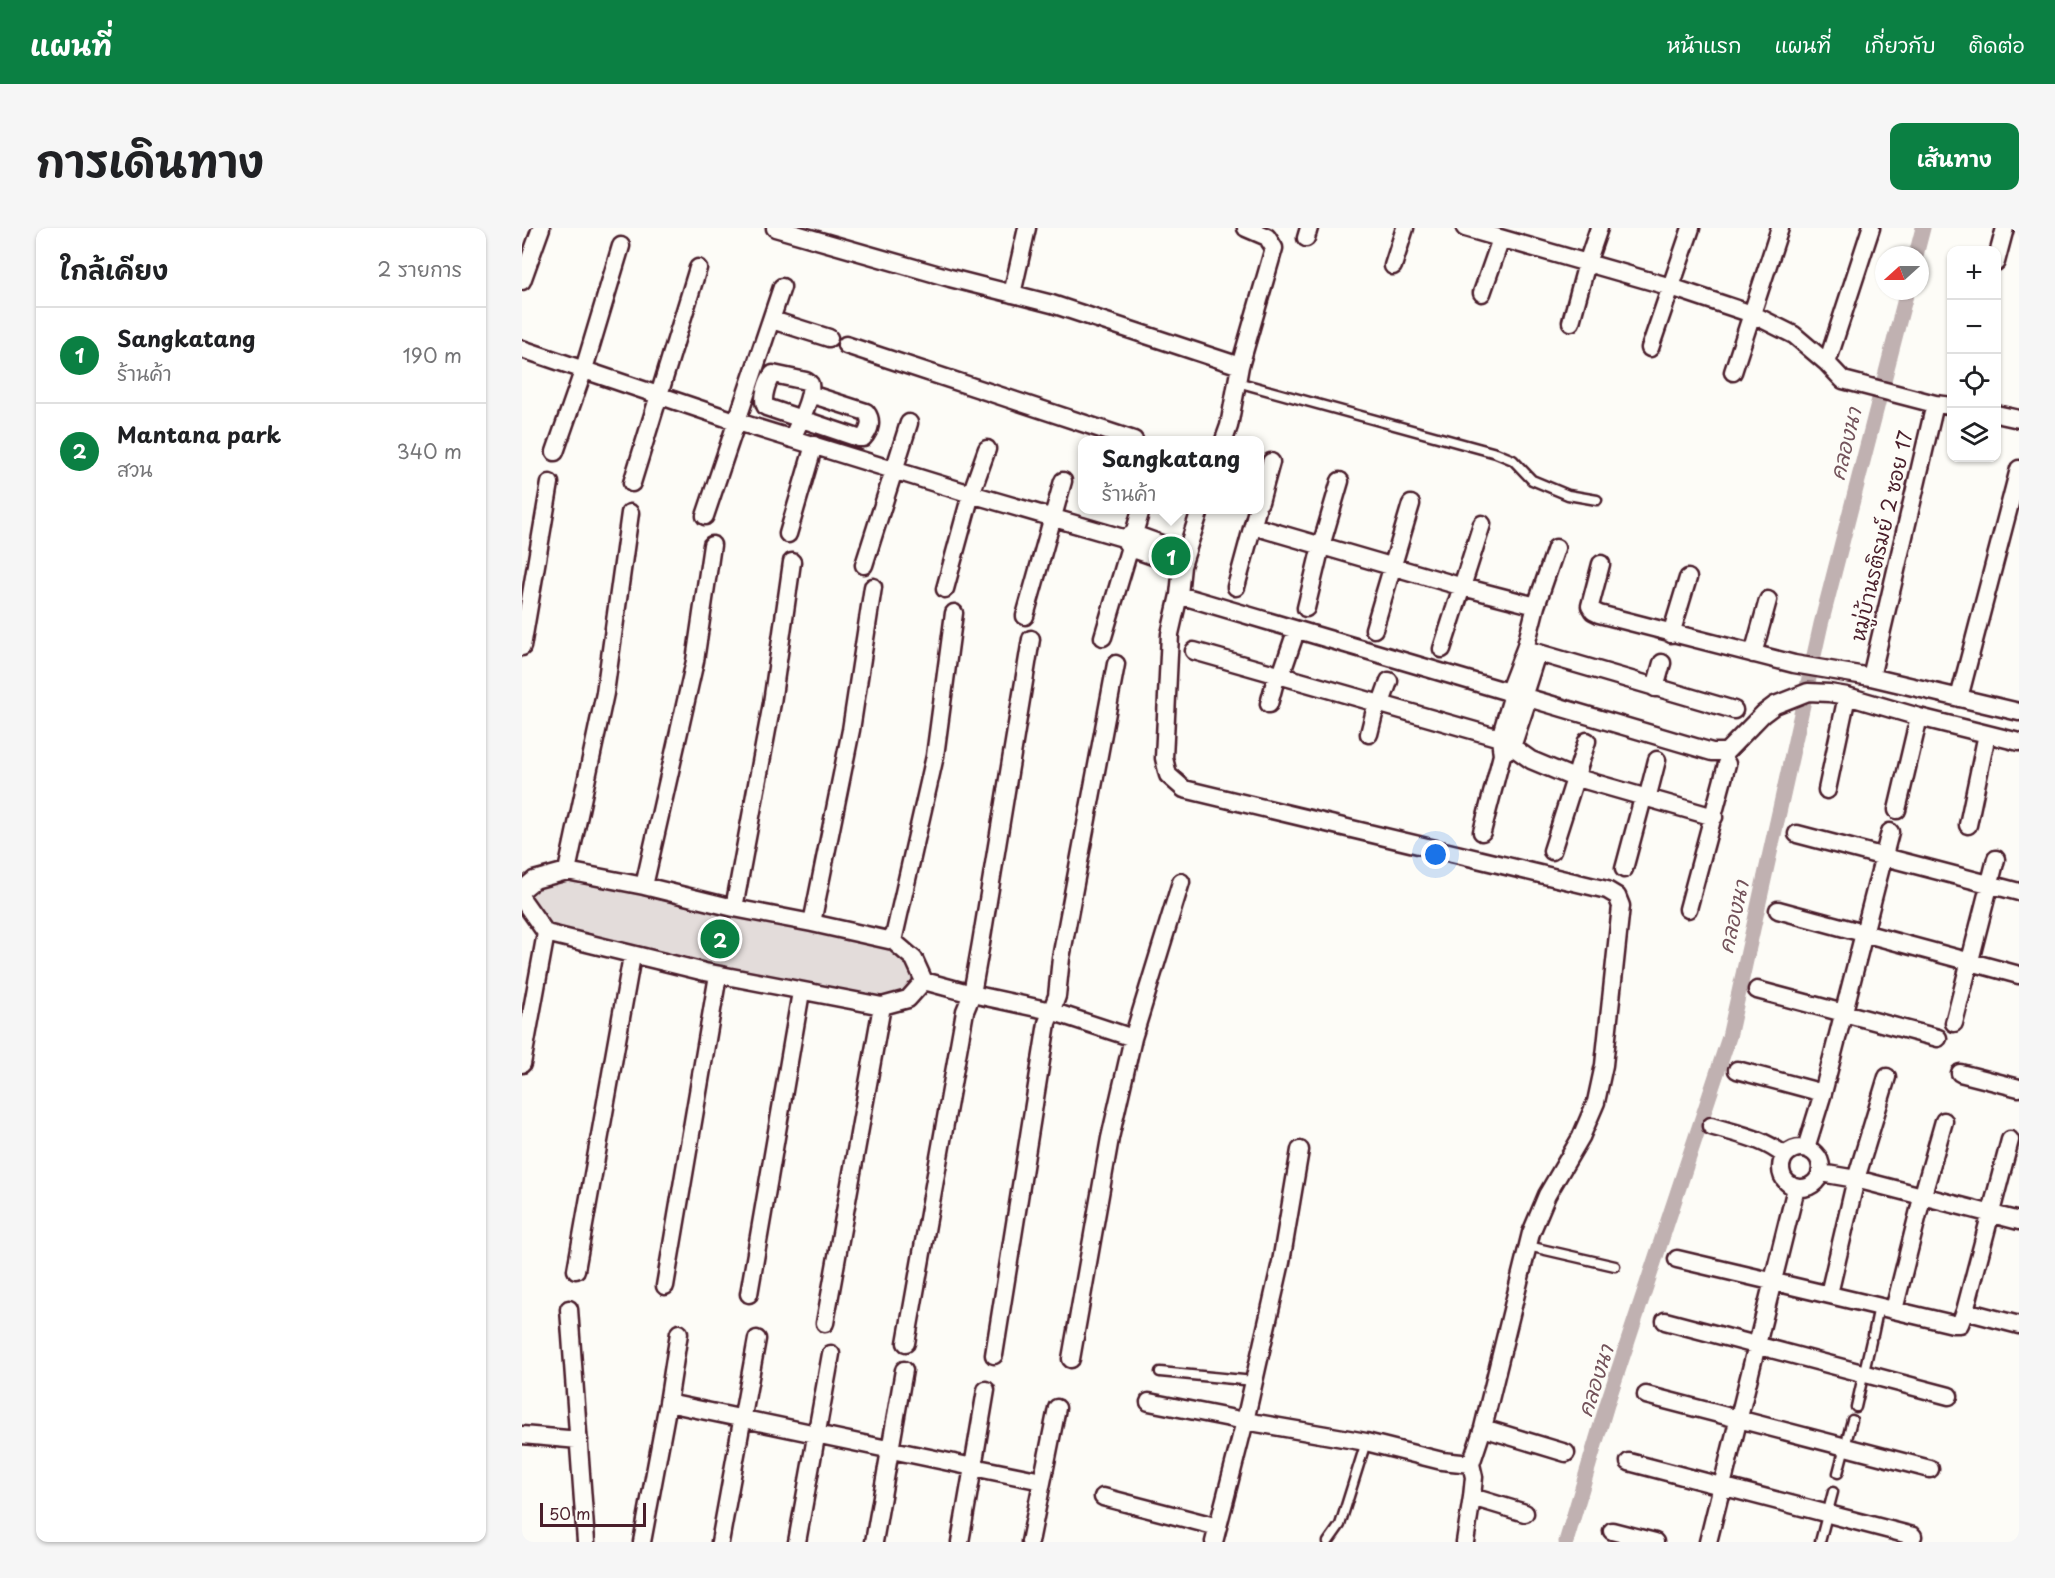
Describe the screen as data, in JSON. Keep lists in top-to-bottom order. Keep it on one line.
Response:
{"streets":{"street":["หมู่บ้านรติรมย์ 2 ซอย 17"]},"water":["คลองนา"],"scale_bar":"50 m","north":"left","page":{"header":"แผนที่","nav":["หน้าแรก","แผนที่","เกี่ยวกับ","ติดต่อ"],"title":"การเดินทาง","buttons":"เส้นทาง","heading":["ใกล้เคียง","2 รายการ"],"map_buttons":["+","−"],"list":[{"mark":"1","name":"Sangkatang","note":"ร้านค้า","value":"190 m"},{"mark":"2","name":"Mantana park","note":"สวน","value":"340 m"}],"popup":["Sangkatang","ร้านค้า"],"pins":["1","2"],"scale":"50 m"}}
